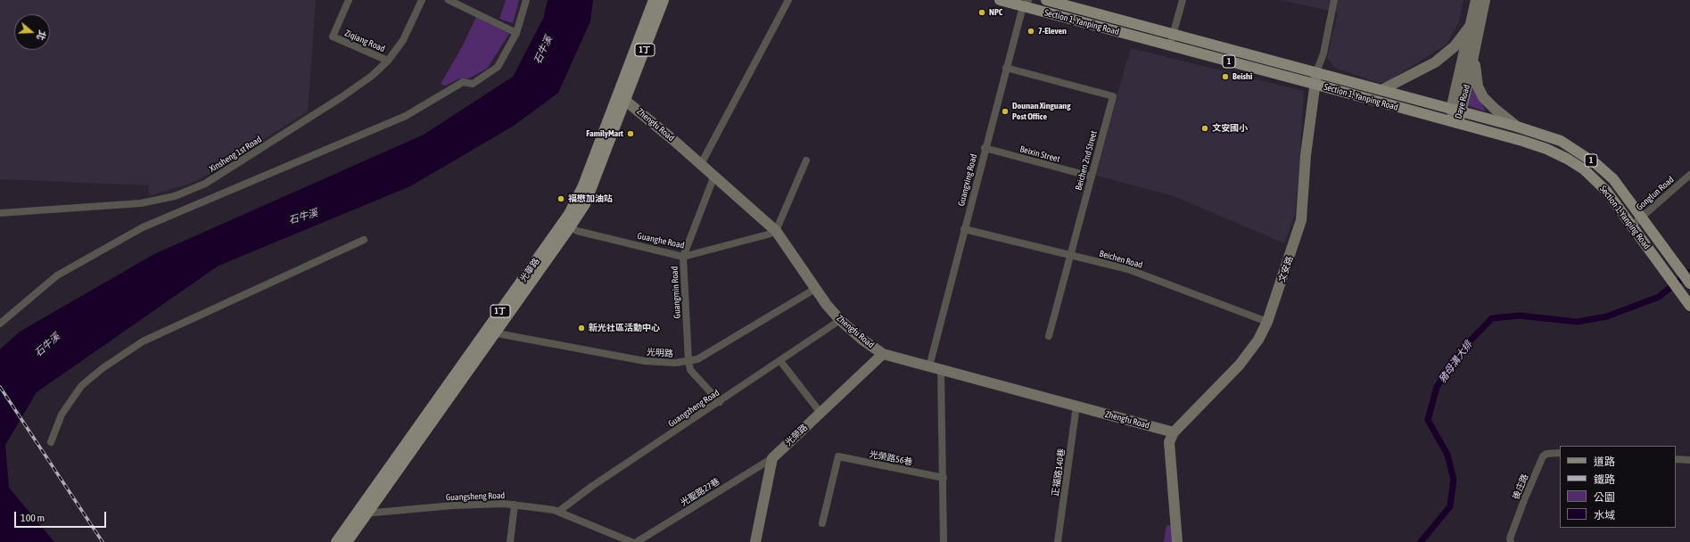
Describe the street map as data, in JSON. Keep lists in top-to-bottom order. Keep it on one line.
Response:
{"streets":{"main road":["Section 1, Yanping Road","1丁","1","光華路"],"street":["Ziqiang Road","Daye Road","Zhengfu Road","Xinsheng 1st Road","Beixin Street","Beichen 2nd Street","Guangxing Road","Gonglun Road","Guanghe Road","Beichen Road","文安路","Guangmin Road","光明路","Guangzheng Road","光榮路","光榮路56巷","正福路140巷","後庄路","光聖路27巷","Guangsheng Road"]},"crossings":[["Section 1, Yanping Road","Daye Road"],["Section 1, Yanping Road","Guangxing Road"],["Section 1, Yanping Road","Gonglun Road"],["Section 1, Yanping Road","文安路"],["Ziqiang Road","Xinsheng 1st Road"],["1丁","光華路"],["1丁","Guangsheng Road"],["Zhengfu Road","Guangxing Road"],["Zhengfu Road","Guanghe Road"],["Zhengfu Road","文安路"],["Zhengfu Road","光華路"],["Zhengfu Road","Guangmin Road"],["Zhengfu Road","光明路"],["Zhengfu Road","Guangzheng Road"],["Zhengfu Road","光榮路"],["Zhengfu Road","正福路140巷"],["Beixin Street","Beichen 2nd Street"],["Beixin Street","Guangxing Road"],["Beichen 2nd Street","Guangxing Road"],["Beichen 2nd Street","Beichen Road"],["Guangxing Road","Beichen Road"],["Guanghe Road","光華路"],["Guanghe Road","Guangmin Road"],["Beichen Road","文安路"],["光華路","光明路"],["光華路","Guangsheng Road"],["Guangmin Road","光明路"],["Guangmin Road","Guangzheng Road"],["Guangzheng Road","Guangsheng Road"],["光榮路","光聖路27巷"]],"water":["石牛溪","豬母溝大排"],"places":["NPC","7-Eleven","Beishi","Dounan Xinguang Post Office","文安國小","FamilyMart","福懋加油站","新光社區活動中心"],"legend":["道路","鐵路","公園","水域"],"scale_bar":"100 m","north":"right"}
